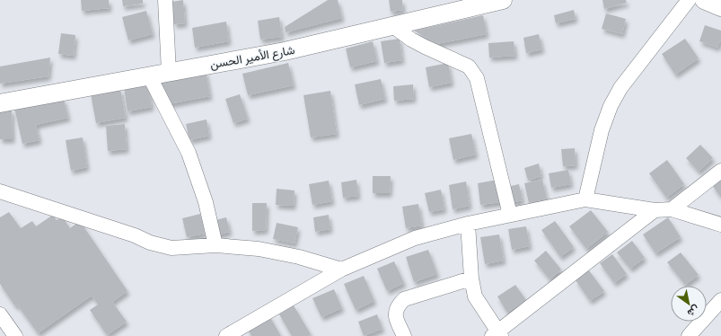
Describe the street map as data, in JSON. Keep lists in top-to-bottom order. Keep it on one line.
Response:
{"streets":{"main road":["شارع الأمير الحسن"]},"north":"bottom right"}
